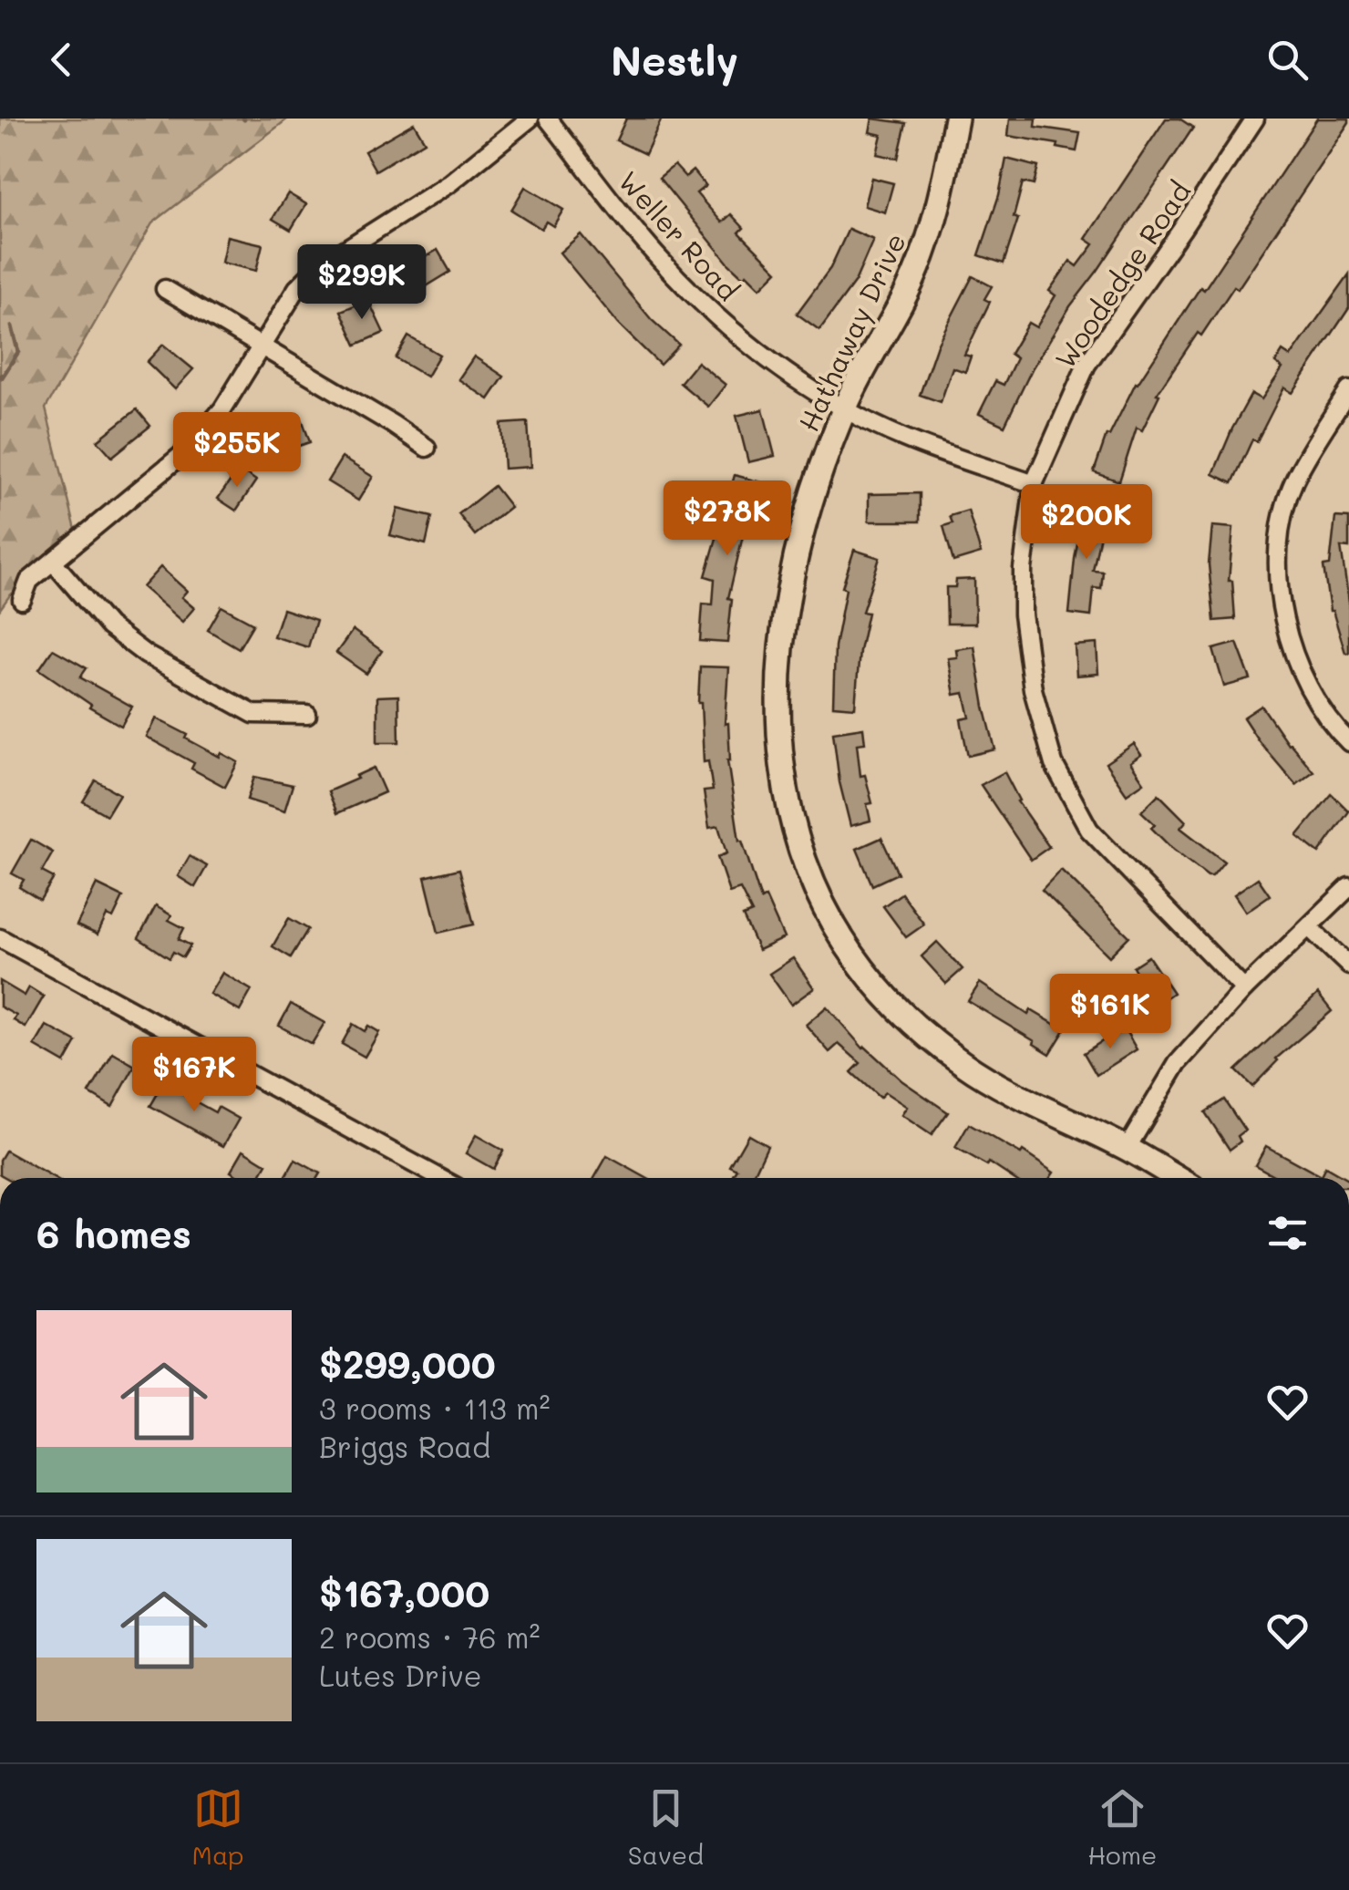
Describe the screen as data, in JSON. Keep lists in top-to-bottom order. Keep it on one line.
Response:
{"streets":{"street":["Weller Road","Woodedge Road","Hathaway Drive"]},"crossings":[["Weller Road","Woodedge Road"],["Weller Road","Hathaway Drive"]],"page":{"header":"Nestly","price":["$299K","$255K","$278K","$200K","$161K","$167K"],"heading":"6 homes","list":[{"name":"$299,000","note":"3 rooms · 113 m² · Briggs Road"},{"name":"$167,000","note":"2 rooms · 76 m² · Lutes Drive"}],"tabs":["Map","Saved","Home"]}}
